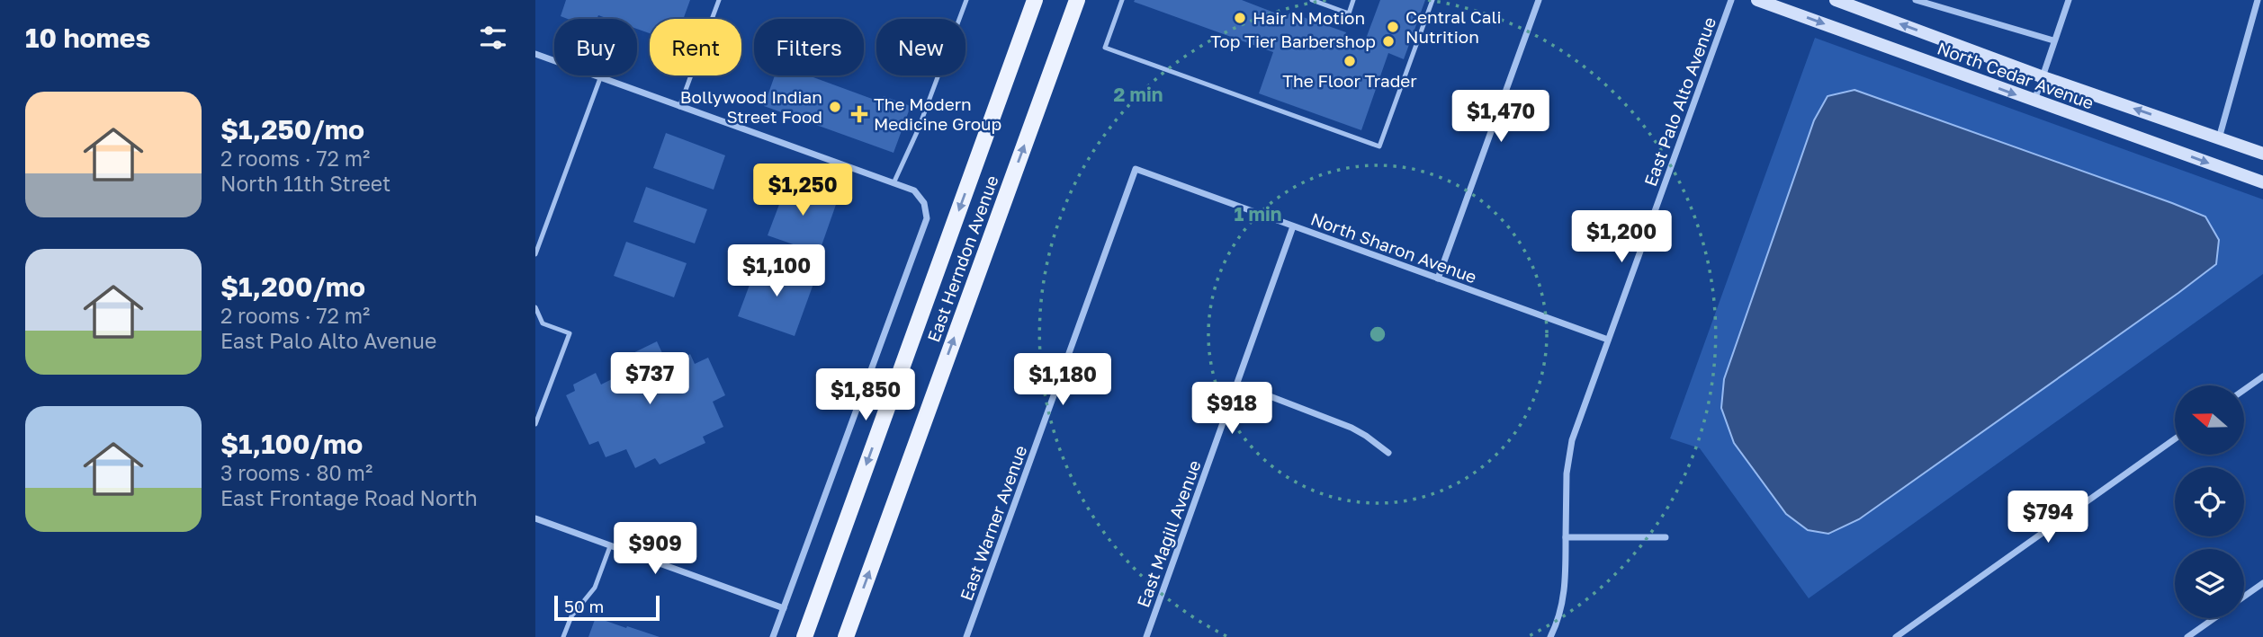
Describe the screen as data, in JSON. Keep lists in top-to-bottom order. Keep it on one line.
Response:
{"streets":{"main road":["North Cedar Avenue","East Herndon Avenue"],"street":["East Palo Alto Avenue","North Sharon Avenue","East Warner Avenue","East Magill Avenue"]},"crossings":[["East Palo Alto Avenue","North Sharon Avenue"],["North Sharon Avenue","East Warner Avenue"],["North Sharon Avenue","East Magill Avenue"]],"places":{"other":["Hair N Motion","Central Cali Nutrition","Top Tier Barbershop","The Floor Trader","Bollywood Indian Street Food"],"health":["The Modern Medicine Group"]},"scale_bar":"50 m","north":"left","page":{"heading":"10 homes","chip":["Buy","Rent","Filters","New"],"list":[{"name":"$1,250/mo","note":"2 rooms · 72 m² · North 11th Street"},{"name":"$1,200/mo","note":"2 rooms · 72 m² · East Palo Alto Avenue"},{"name":"$1,100/mo","note":"3 rooms · 80 m² · East Frontage Road North"}],"price":["$1,470","$1,250","$1,200","$1,100","$737","$1,180","$1,850","$918","$794","$909"],"scale":"50 m"},"rings":["2 min","1 min"]}
